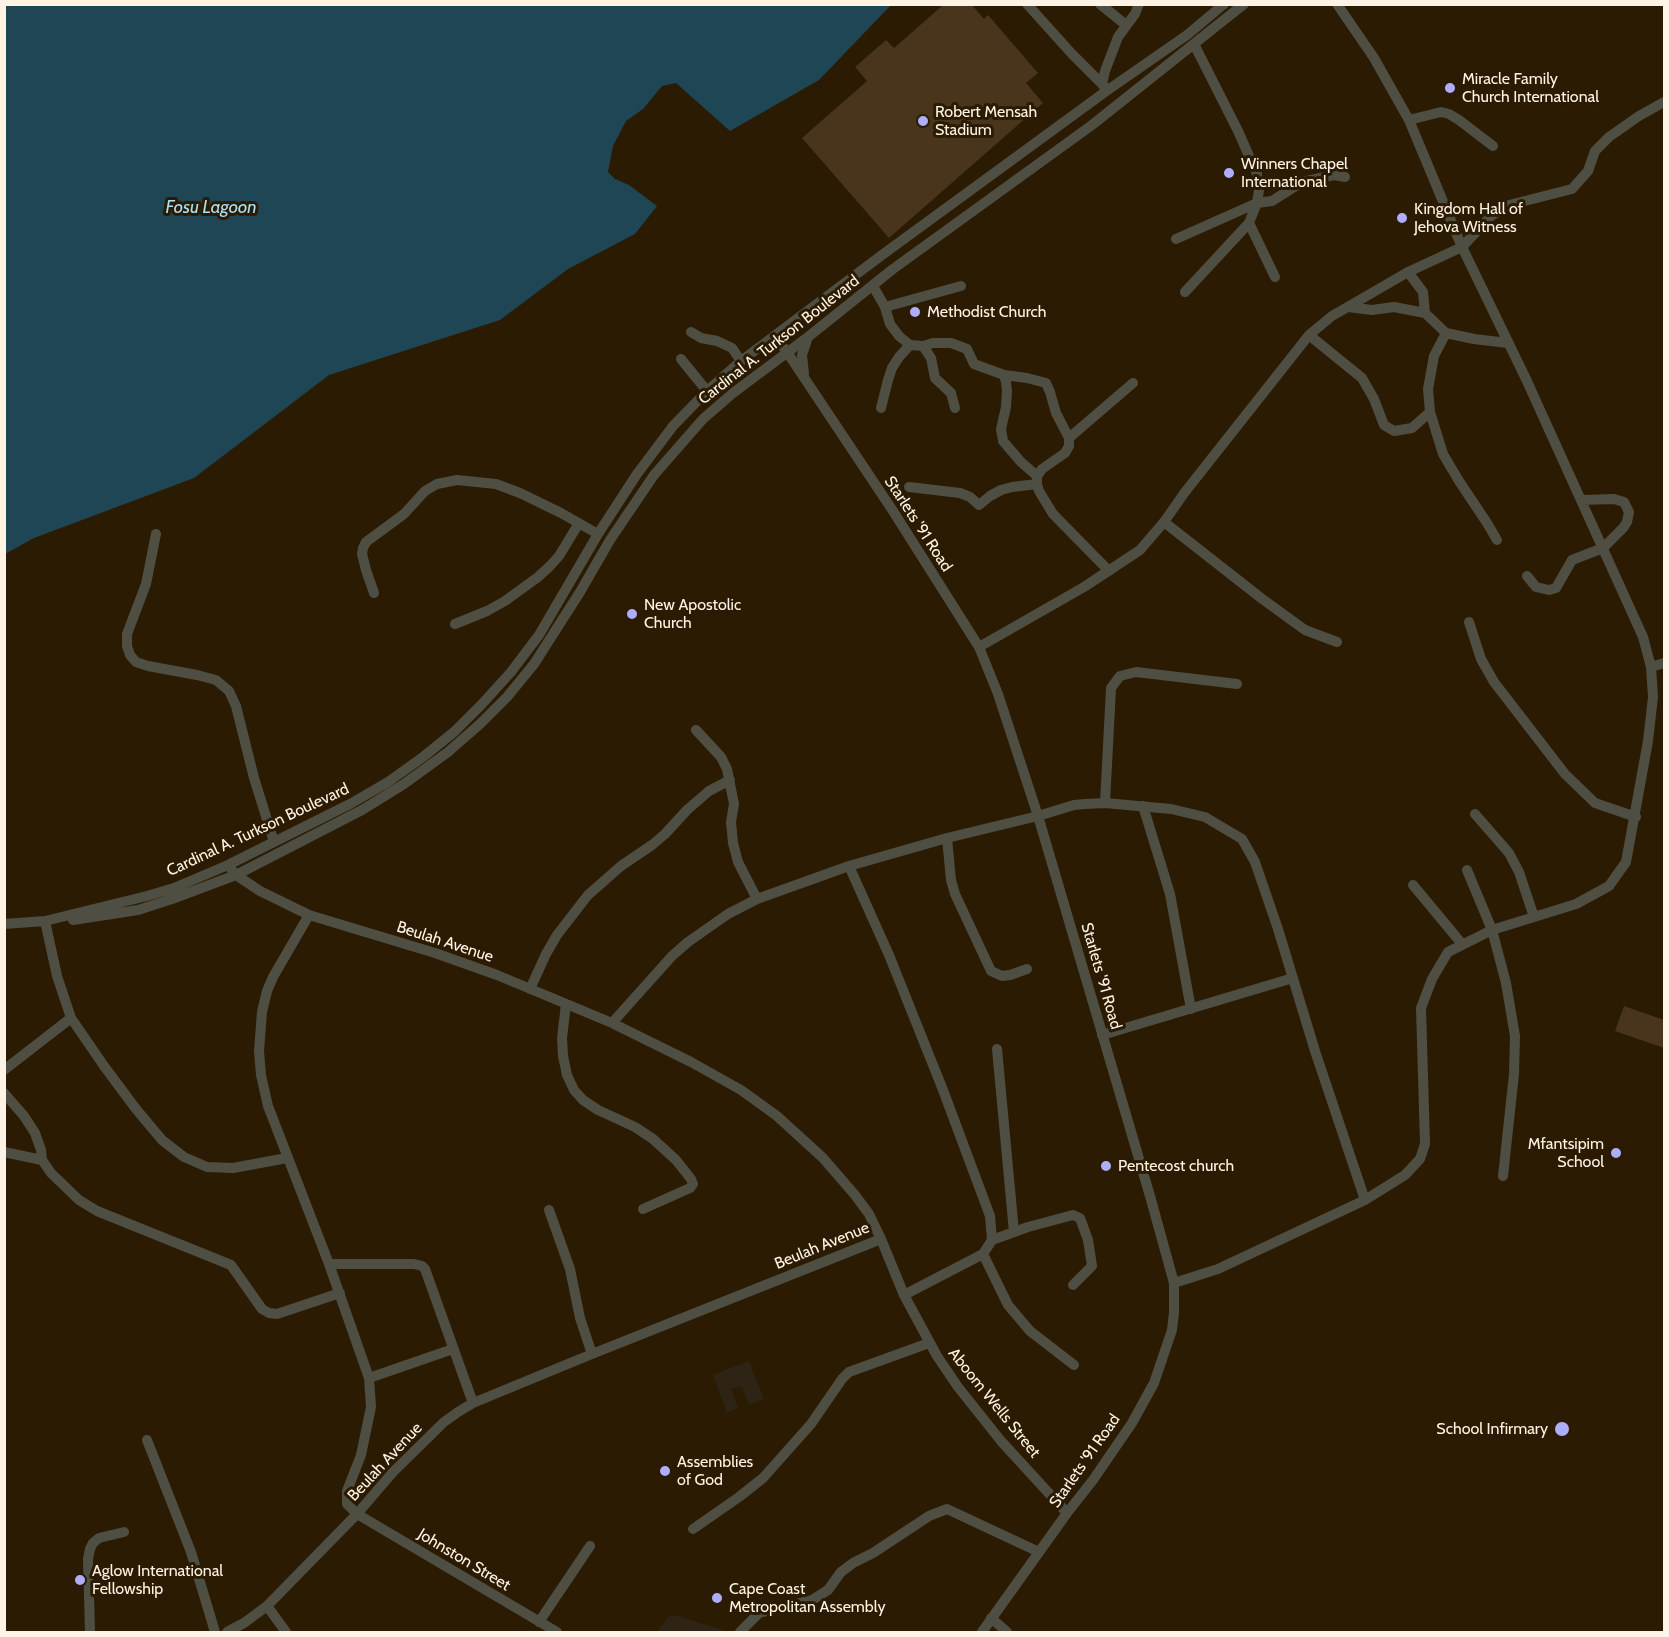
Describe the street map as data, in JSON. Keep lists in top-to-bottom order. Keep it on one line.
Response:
{"streets":{"street":["Cardinal A. Turkson Boulevard","Starlets '91 Road","Beulah Avenue","Aboom Wells Street","Johnston Street"]},"crossings":[["Cardinal A. Turkson Boulevard","Starlets '91 Road"],["Cardinal A. Turkson Boulevard","Beulah Avenue"],["Starlets '91 Road","Aboom Wells Street"],["Beulah Avenue","Aboom Wells Street"],["Beulah Avenue","Johnston Street"]],"water":["Fosu Lagoon"],"places":["Miracle Family Church International","Robert Mensah Stadium","Winners Chapel International","Kingdom Hall of Jehova Witness","Methodist Church","New Apostolic Church","Mfantsipim School","Pentecost church","School Infirmary","Assemblies of God","Aglow International Fellowship","Cape Coast Metropolitan Assembly"]}
